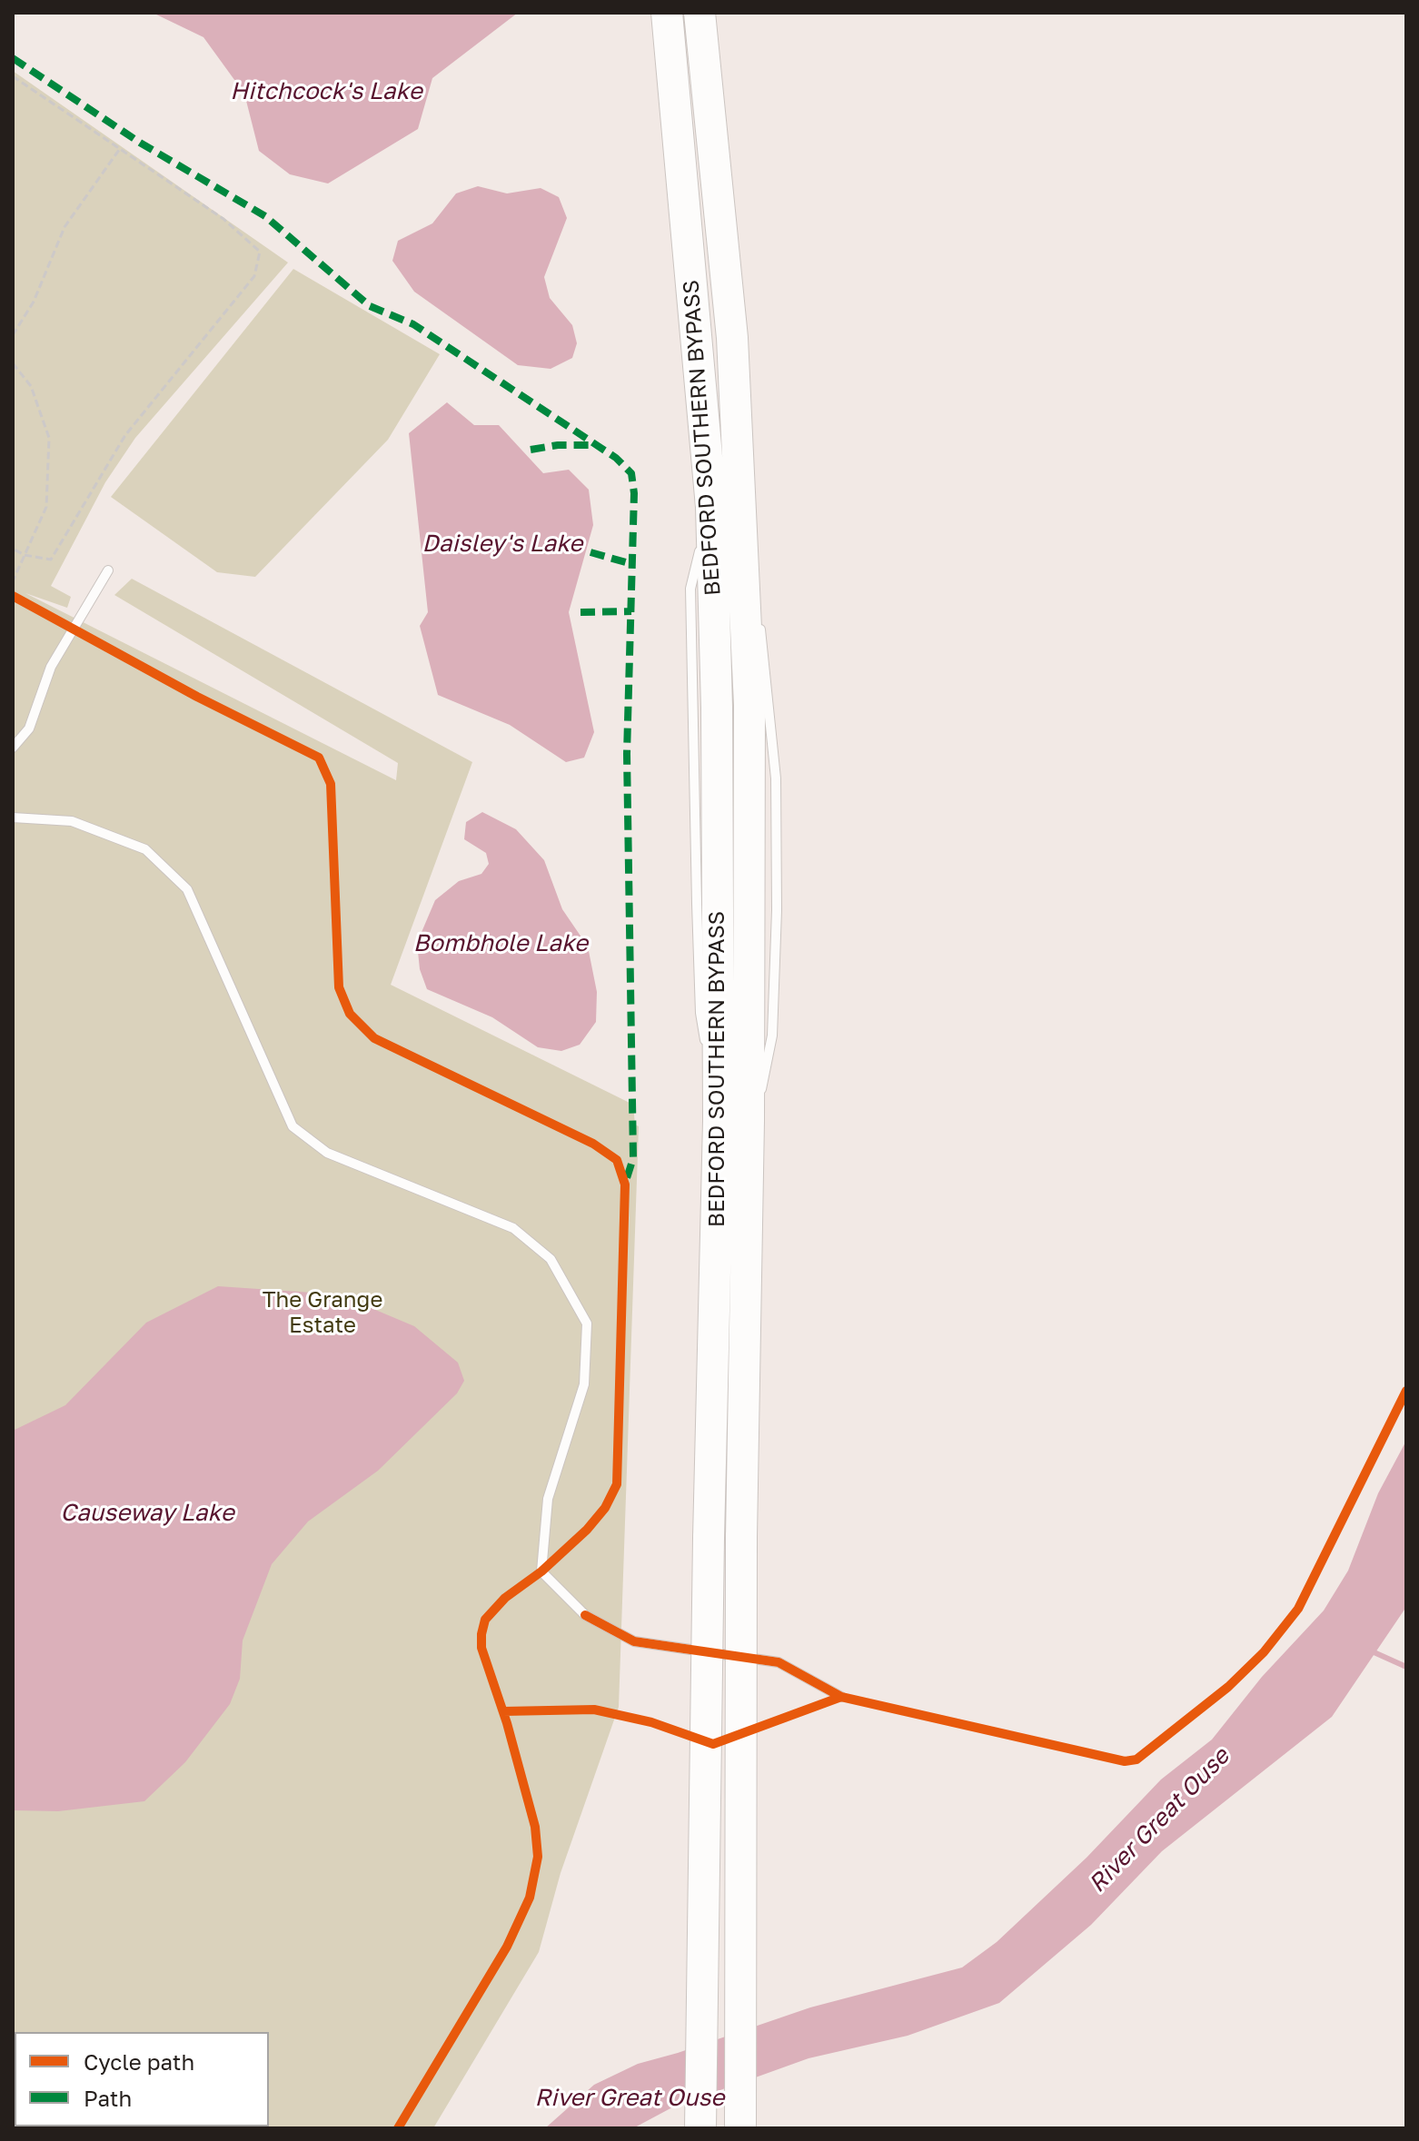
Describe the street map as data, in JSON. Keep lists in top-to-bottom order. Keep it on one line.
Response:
{"streets":{"highway":["BEDFORD SOUTHERN BYPASS"]},"water":["Hitchcock's Lake","Daisley's Lake","Bombhole Lake","Causeway Lake","River Great Ouse"],"parks":["The Grange Estate"],"legend":["Cycle path","Path"]}
